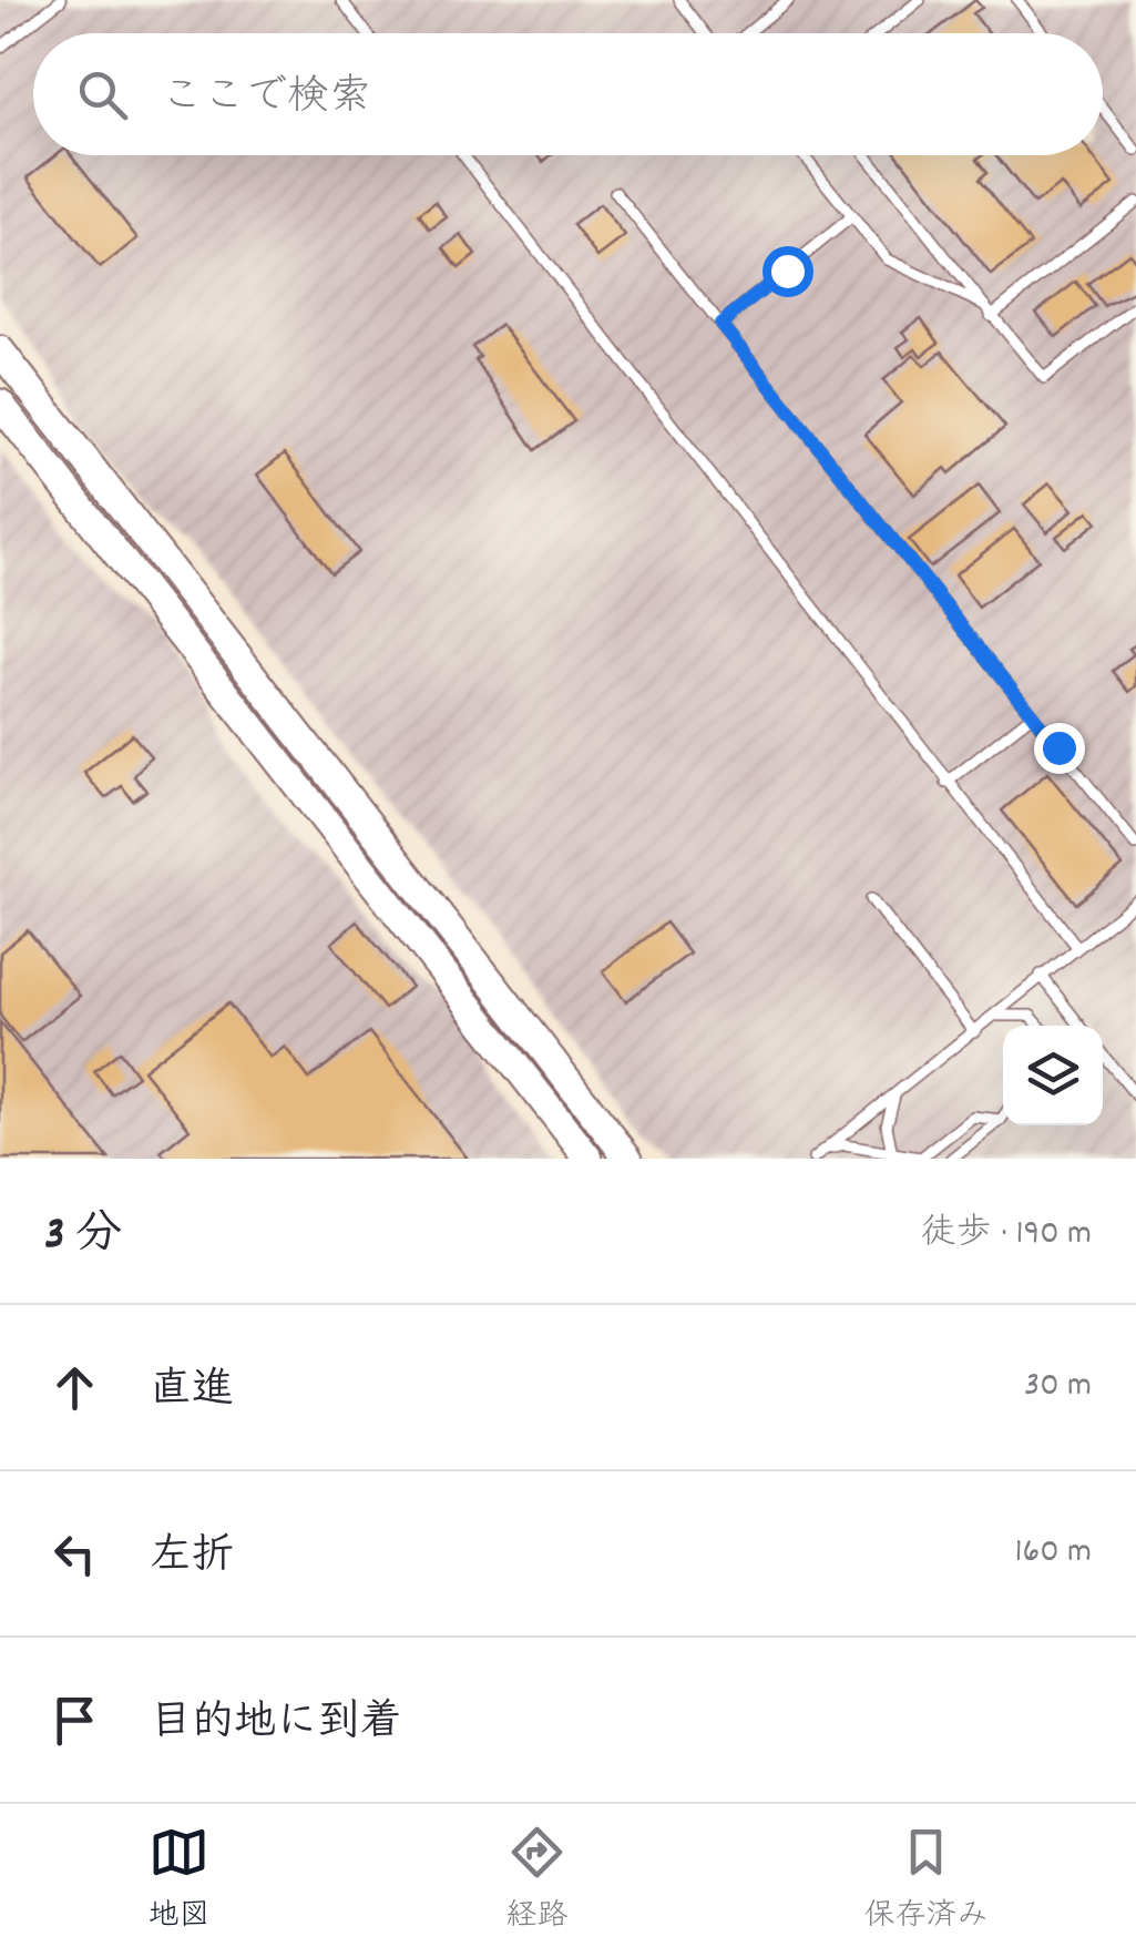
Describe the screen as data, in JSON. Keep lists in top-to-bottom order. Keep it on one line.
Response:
{"page":{"search":"ここで検索","heading":["3 分","徒歩 · 190 m"],"list":[["直進","30 m"],["左折","160 m"],"目的地に到着"],"nav":["地図","経路","保存済み"]}}
